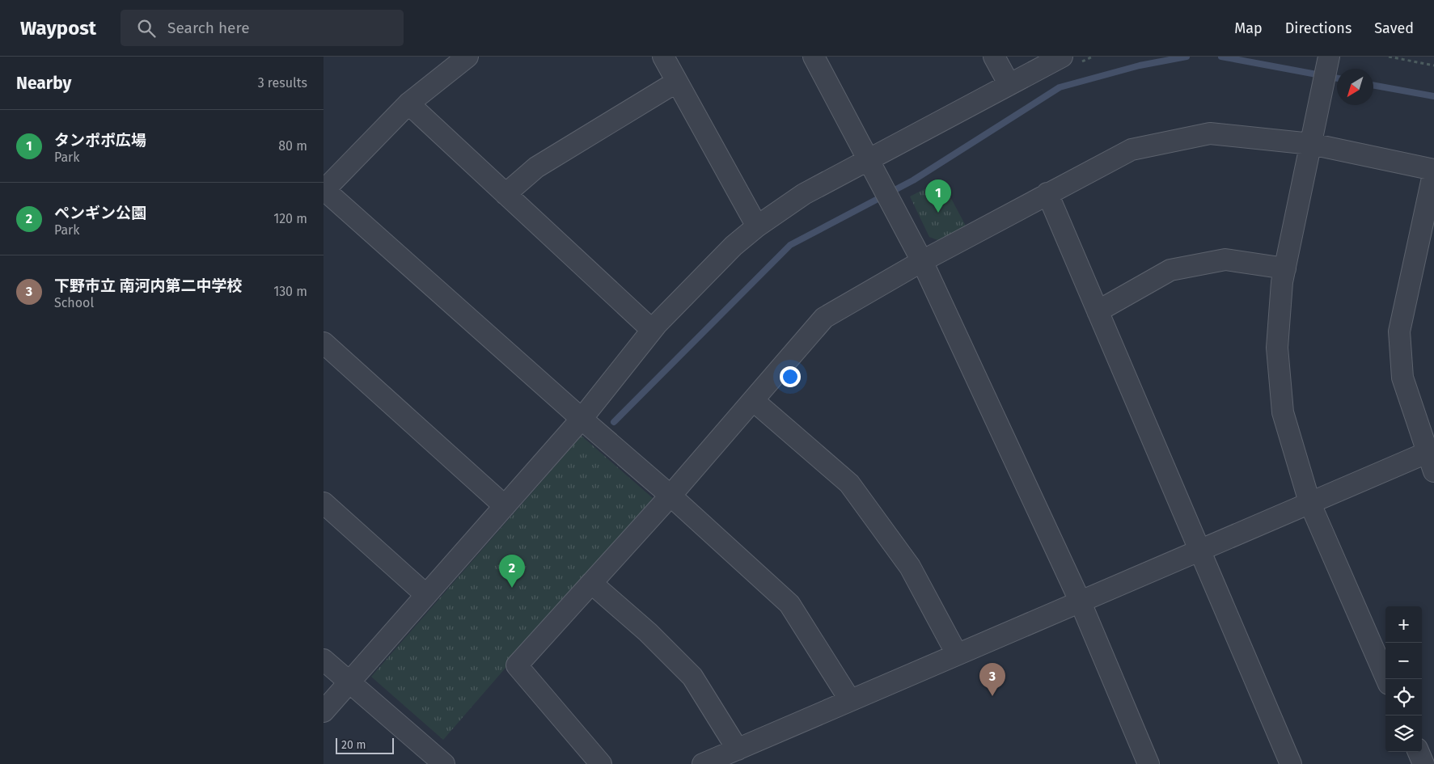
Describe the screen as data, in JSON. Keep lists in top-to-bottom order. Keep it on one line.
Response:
{"scale_bar":"20 m","north":"bottom left","page":{"header":"Waypost","search":"Search here","nav":["Map","Directions","Saved"],"heading":["Nearby","3 results"],"list":[{"mark":"1","name":"タンポポ広場","note":"Park","value":"80 m"},{"mark":"2","name":"ペンギン公園","note":"Park","value":"120 m"},{"mark":"3","name":"下野市立 南河内第二中学校","note":"School","value":"130 m"}],"pins":["1","2","3"],"map_buttons":["+","−"],"scale":"20 m"}}
